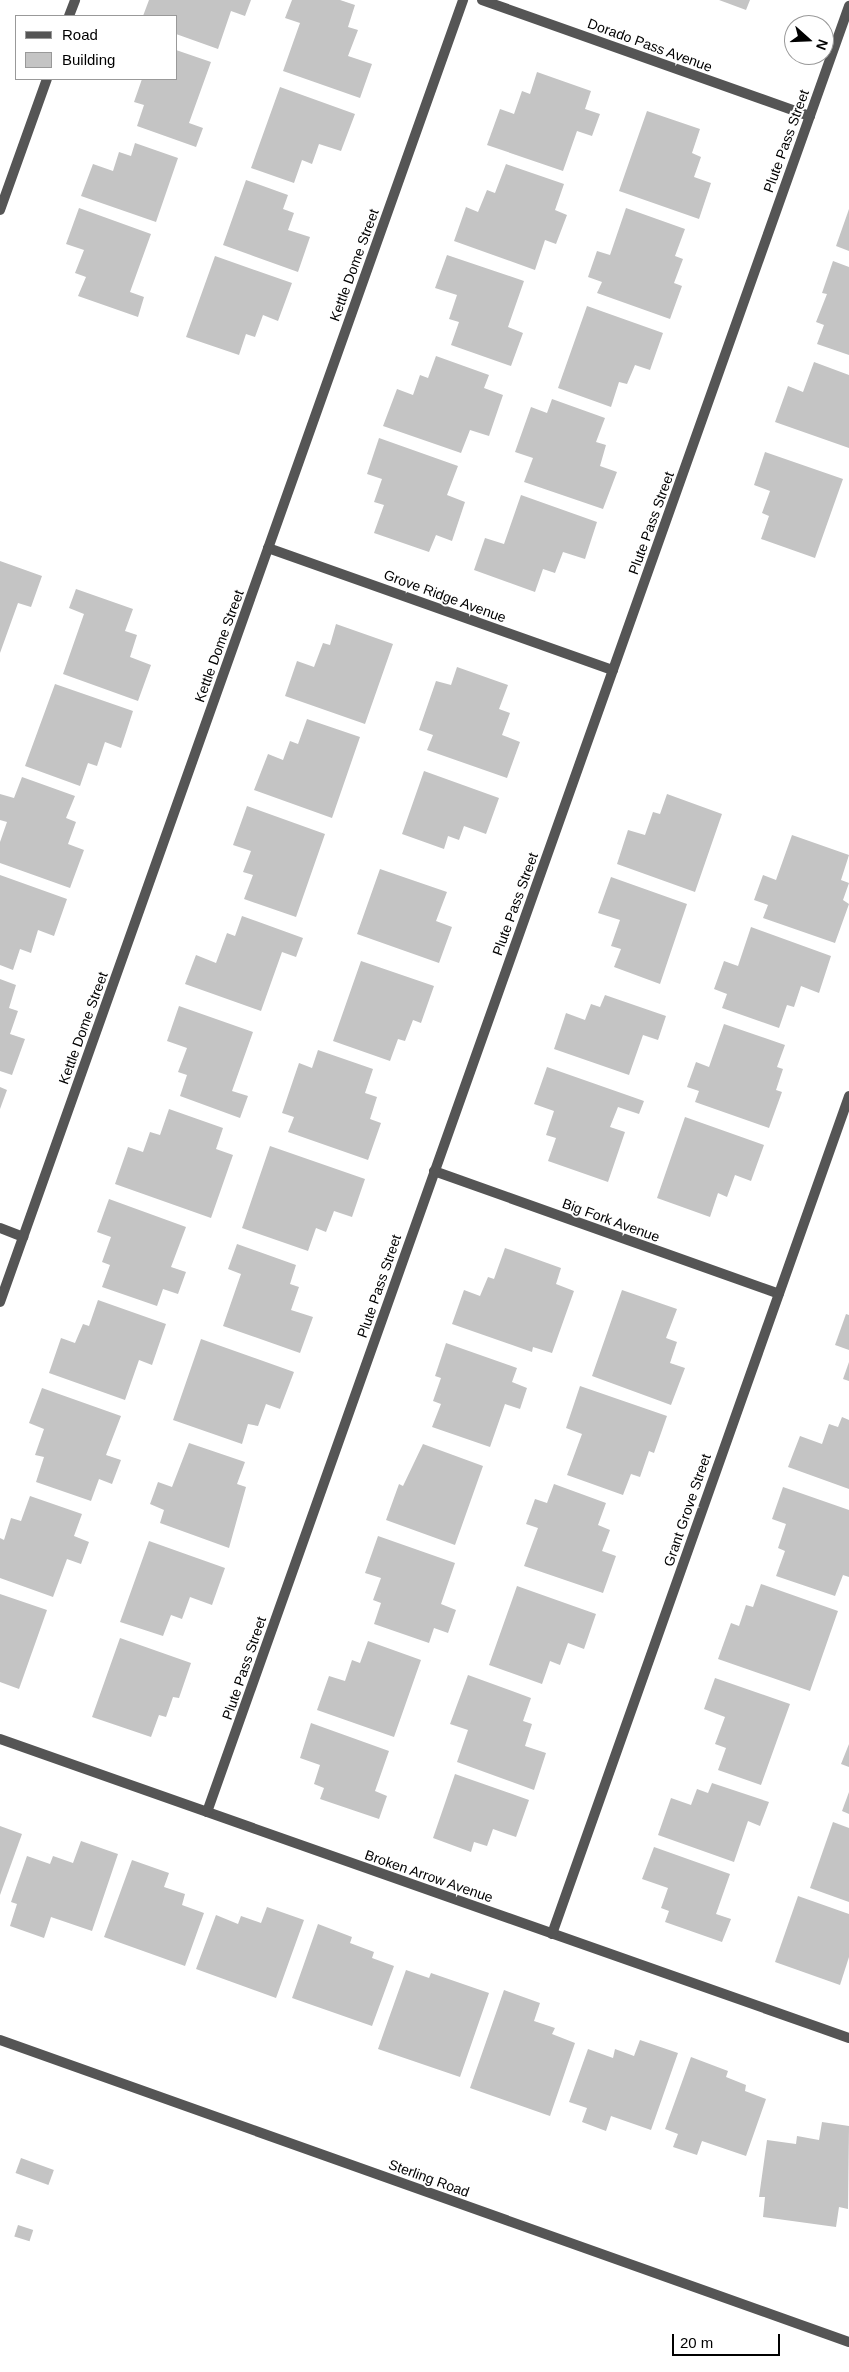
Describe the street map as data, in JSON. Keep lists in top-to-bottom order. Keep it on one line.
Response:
{"streets":{"street":["Dorado Pass Avenue","Plute Pass Street","Kettle Dome Street","Grove Ridge Avenue","Big Fork Avenue","Grant Grove Street","Broken Arrow Avenue","Sterling Road"]},"crossings":[["Dorado Pass Avenue","Plute Pass Street"],["Plute Pass Street","Grove Ridge Avenue"],["Plute Pass Street","Big Fork Avenue"],["Plute Pass Street","Broken Arrow Avenue"],["Kettle Dome Street","Grove Ridge Avenue"],["Big Fork Avenue","Grant Grove Street"],["Grant Grove Street","Broken Arrow Avenue"]],"legend":["Road","Building"],"scale_bar":"20 m","north":"right"}
